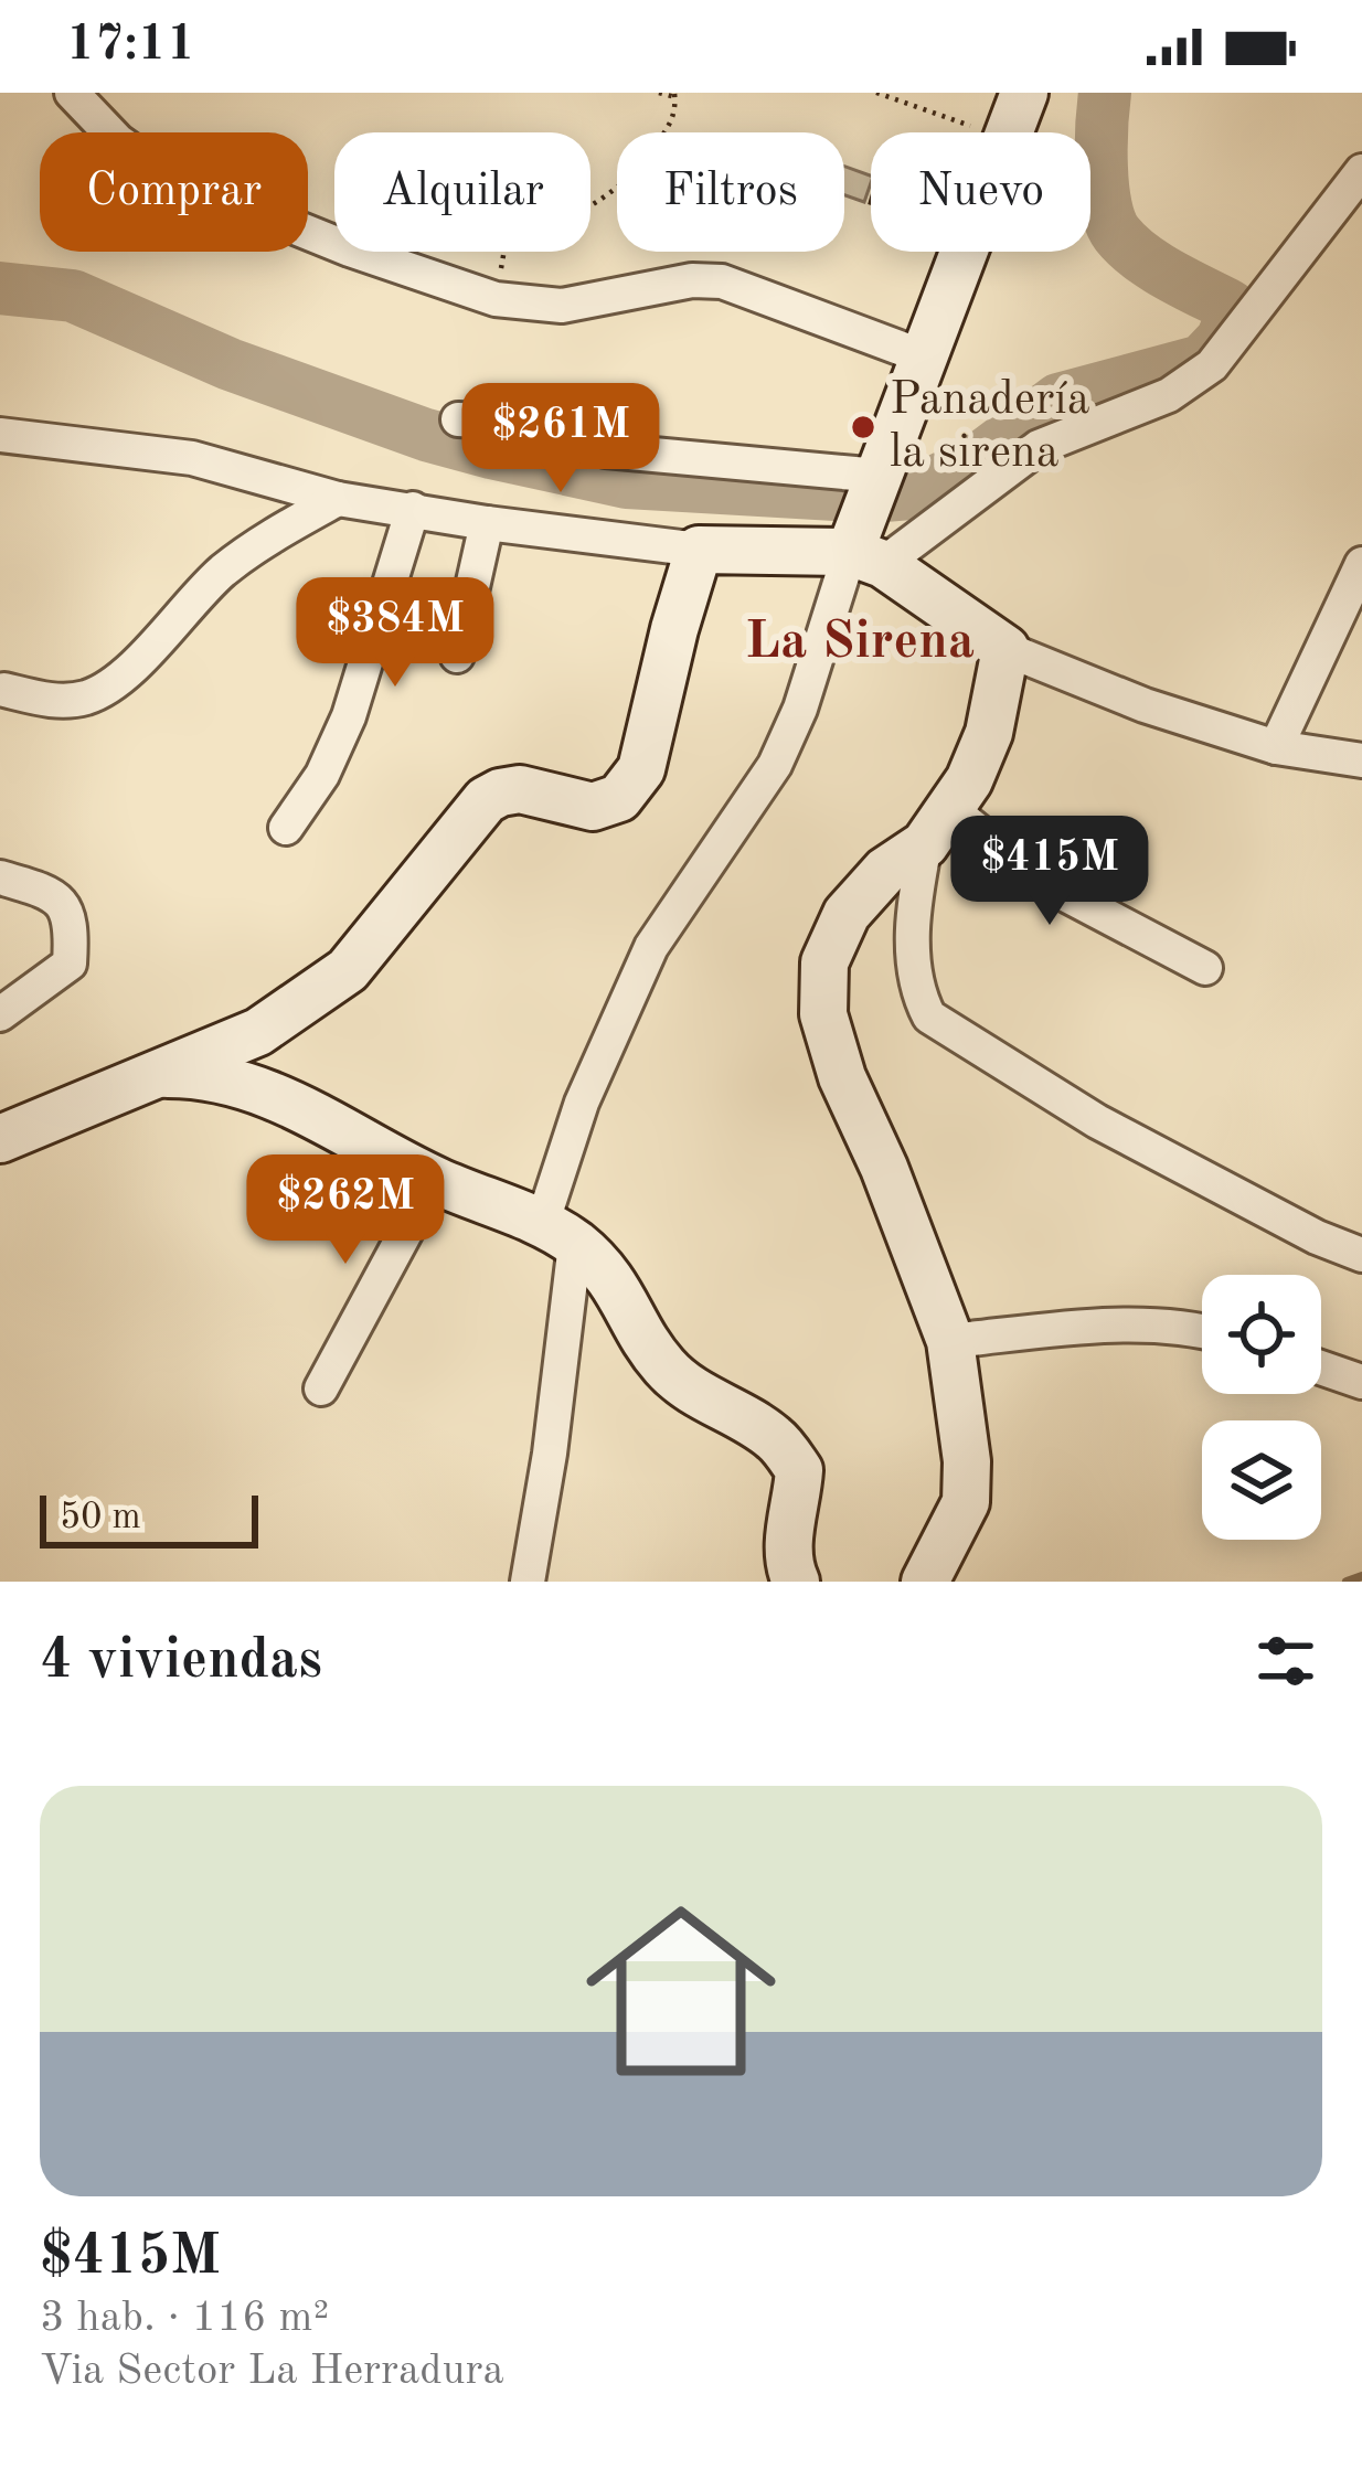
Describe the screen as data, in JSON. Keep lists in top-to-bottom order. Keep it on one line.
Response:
{"districts":["La Sirena"],"places":["Panadería la sirena"],"scale_bar":"50 m","page":{"status":"17:11","chip":["Comprar","Alquilar","Filtros","Nuevo"],"price":["$261M","$384M","$415M","$262M"],"scale":"50 m","heading":"4 viviendas","list":[{"name":"$415M","note":"3 hab. · 116 m² · Via Sector La Herradura"}]}}
